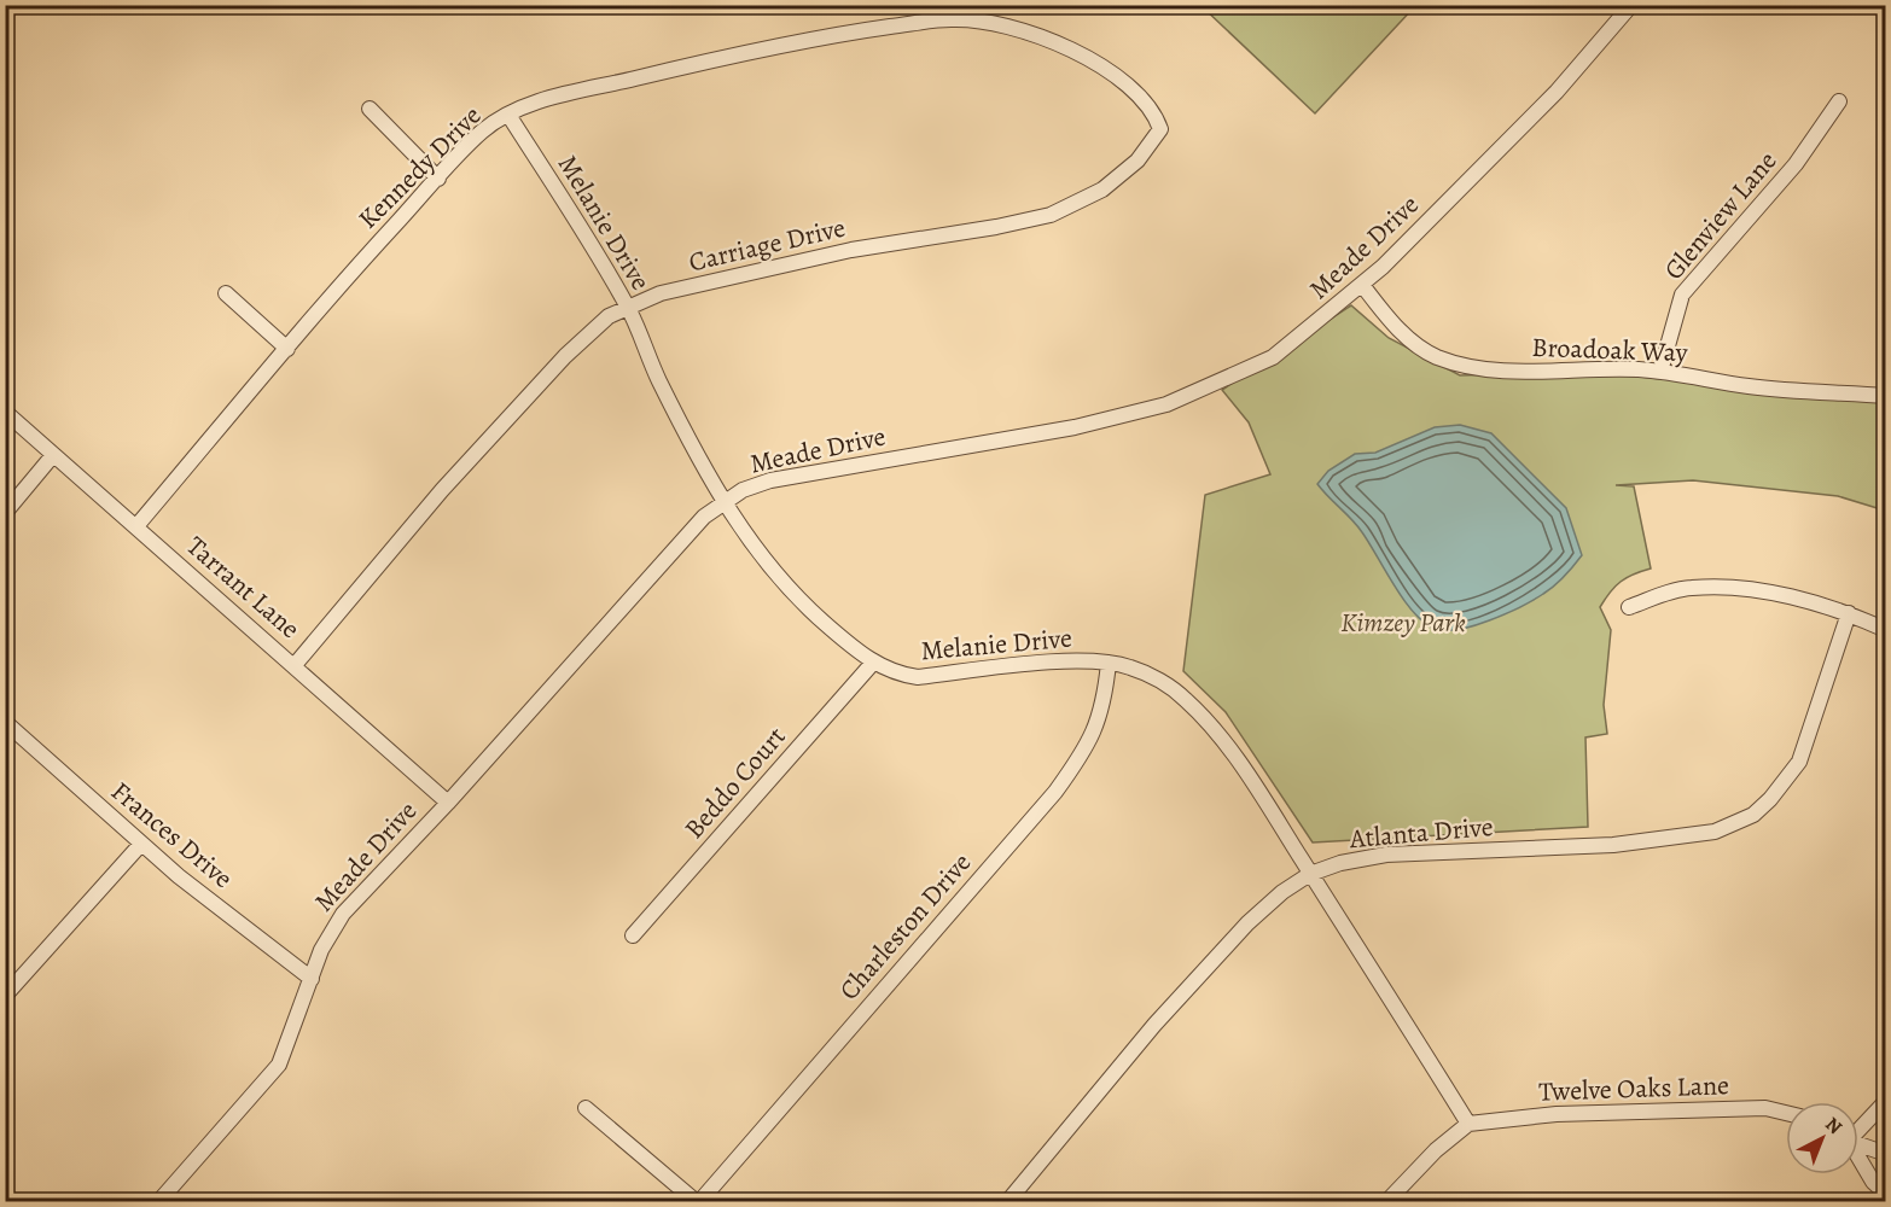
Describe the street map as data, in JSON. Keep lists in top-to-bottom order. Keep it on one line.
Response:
{"streets":{"street":["Kennedy Drive","Glenview Lane","Melanie Drive","Carriage Drive","Meade Drive","Broadoak Way","Tarrant Lane","Beddo Court","Atlanta Drive","Frances Drive","Charleston Drive","Twelve Oaks Lane"]},"crossings":[["Kennedy Drive","Melanie Drive"],["Kennedy Drive","Carriage Drive"],["Kennedy Drive","Tarrant Lane"],["Glenview Lane","Broadoak Way"],["Melanie Drive","Carriage Drive"],["Melanie Drive","Meade Drive"],["Melanie Drive","Beddo Court"],["Melanie Drive","Atlanta Drive"],["Melanie Drive","Charleston Drive"],["Melanie Drive","Twelve Oaks Lane"],["Carriage Drive","Tarrant Lane"],["Meade Drive","Broadoak Way"],["Meade Drive","Tarrant Lane"],["Meade Drive","Frances Drive"]],"parks":["Kimzey Park"],"north":"top right"}
